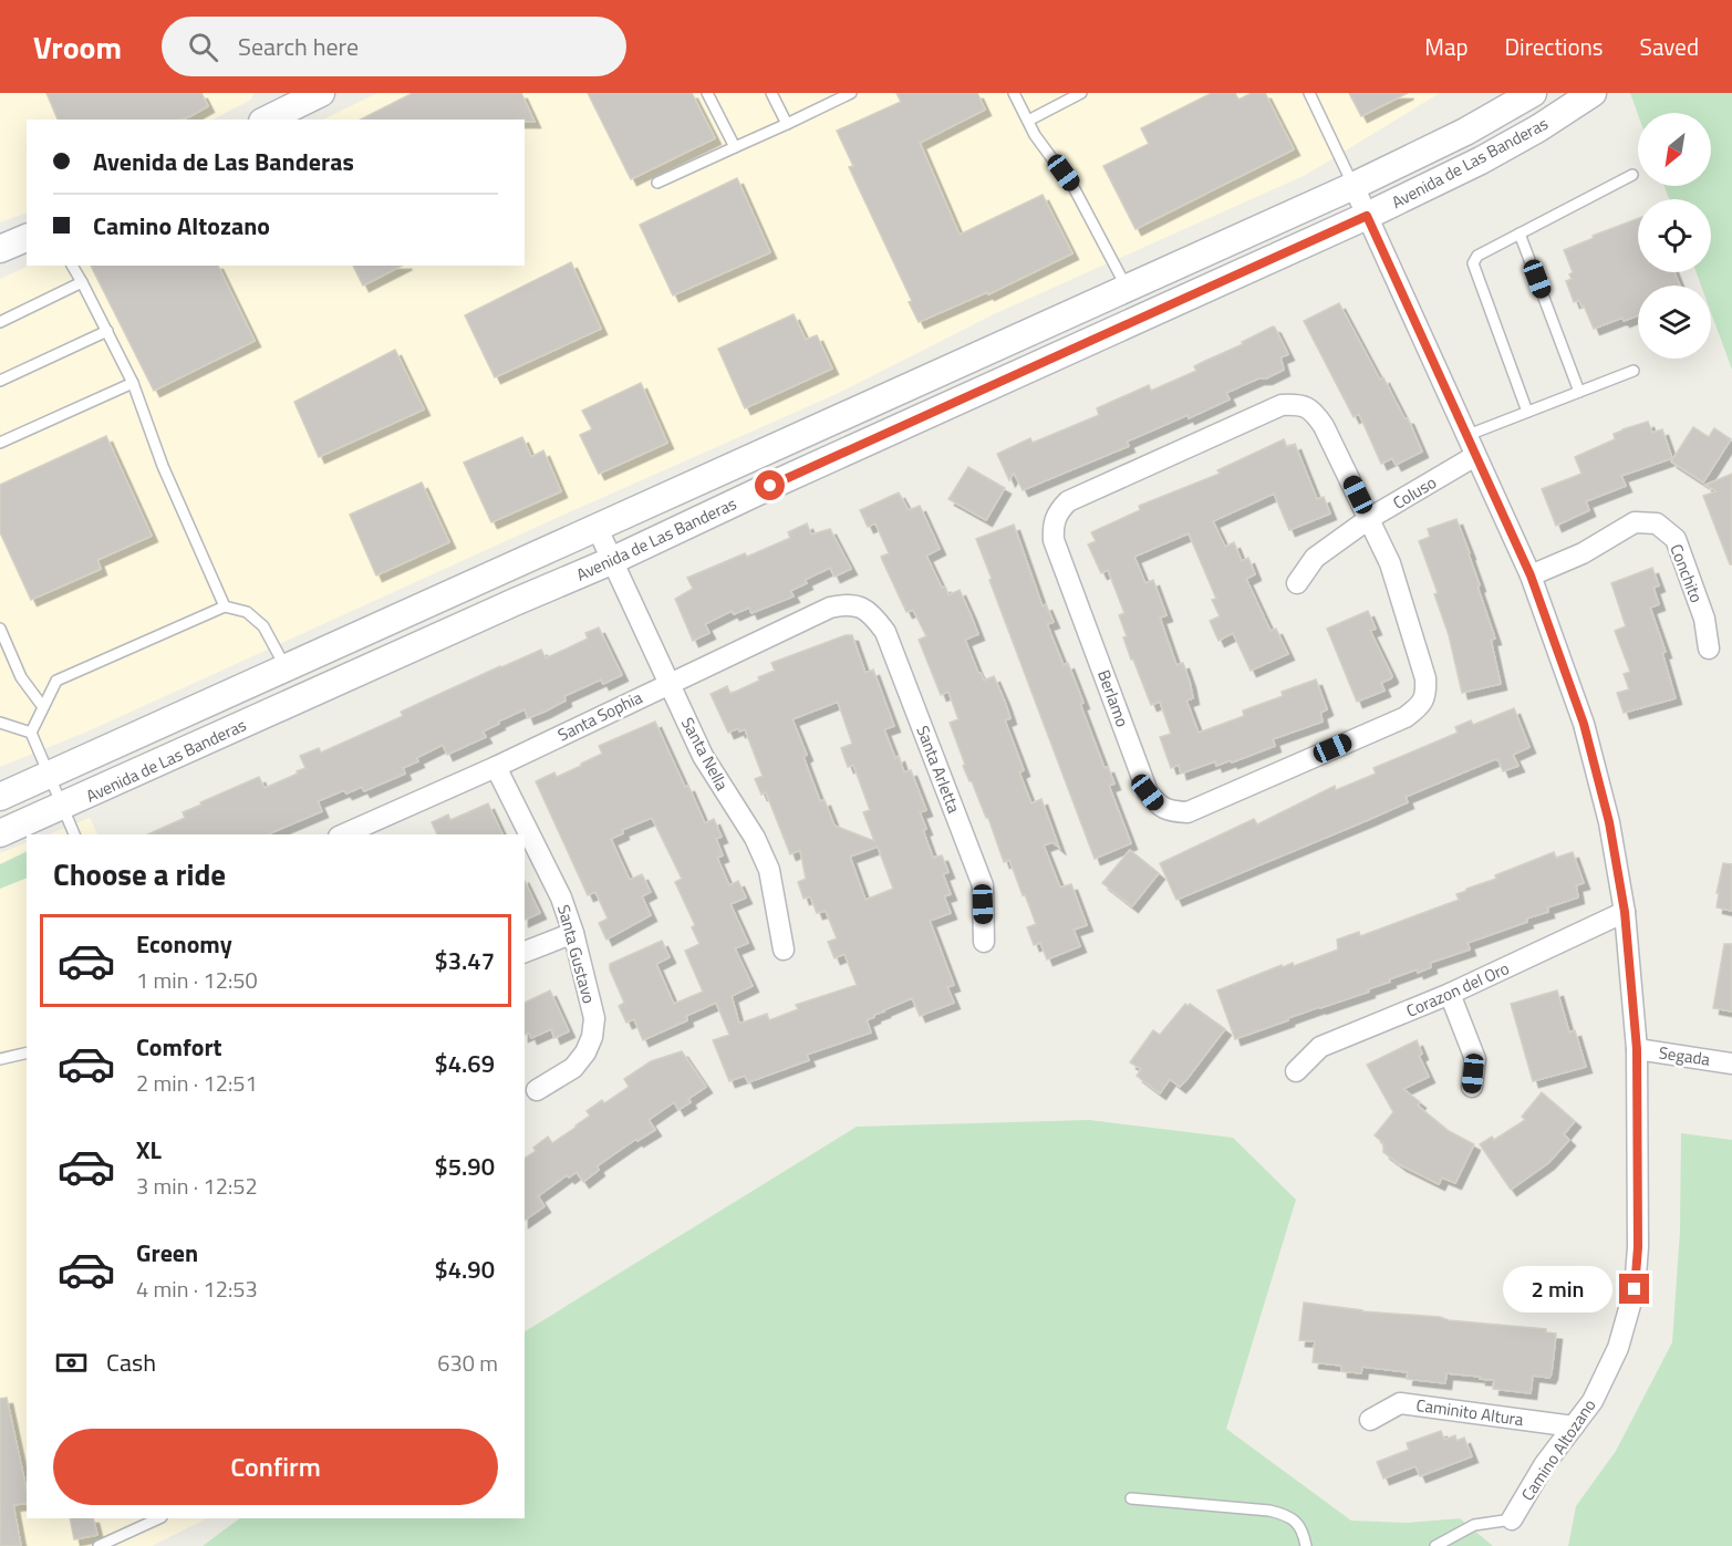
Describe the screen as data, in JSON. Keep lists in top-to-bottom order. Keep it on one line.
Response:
{"streets":{"main road":["Avenida de Las Banderas"],"street":["Coluso","Conchito","Berlamo","Santa Sophia","Santa Nella","Santa Arletta","Santa Gustavo","Corazon del Oro","Segada","Caminito Altura","Camino Altozano"]},"crossings":[["Avenida de Las Banderas","Santa Nella"],["Avenida de Las Banderas","Camino Altozano"],["Coluso","Berlamo"],["Coluso","Camino Altozano"],["Conchito","Camino Altozano"],["Santa Sophia","Santa Nella"],["Santa Sophia","Santa Arletta"],["Santa Sophia","Santa Gustavo"],["Corazon del Oro","Camino Altozano"],["Segada","Camino Altozano"],["Caminito Altura","Camino Altozano"]],"north":"bottom left","page":{"header":"Vroom","search":"Search here","nav":["Map","Directions","Saved"],"banner":["Avenida de Las Banderas","Camino Altozano"],"heading":"Choose a ride","list":[{"name":"Economy","note":"1 min · 12:50","value":"$3.47"},{"name":"Comfort","note":"2 min · 12:51","value":"$4.69"},{"name":"XL","note":"3 min · 12:52","value":"$5.90"},{"name":"Green","note":"4 min · 12:53","value":"$4.90"}],"bubble":"2 min","pay":["Cash","630 m"],"buttons":"Confirm"}}
